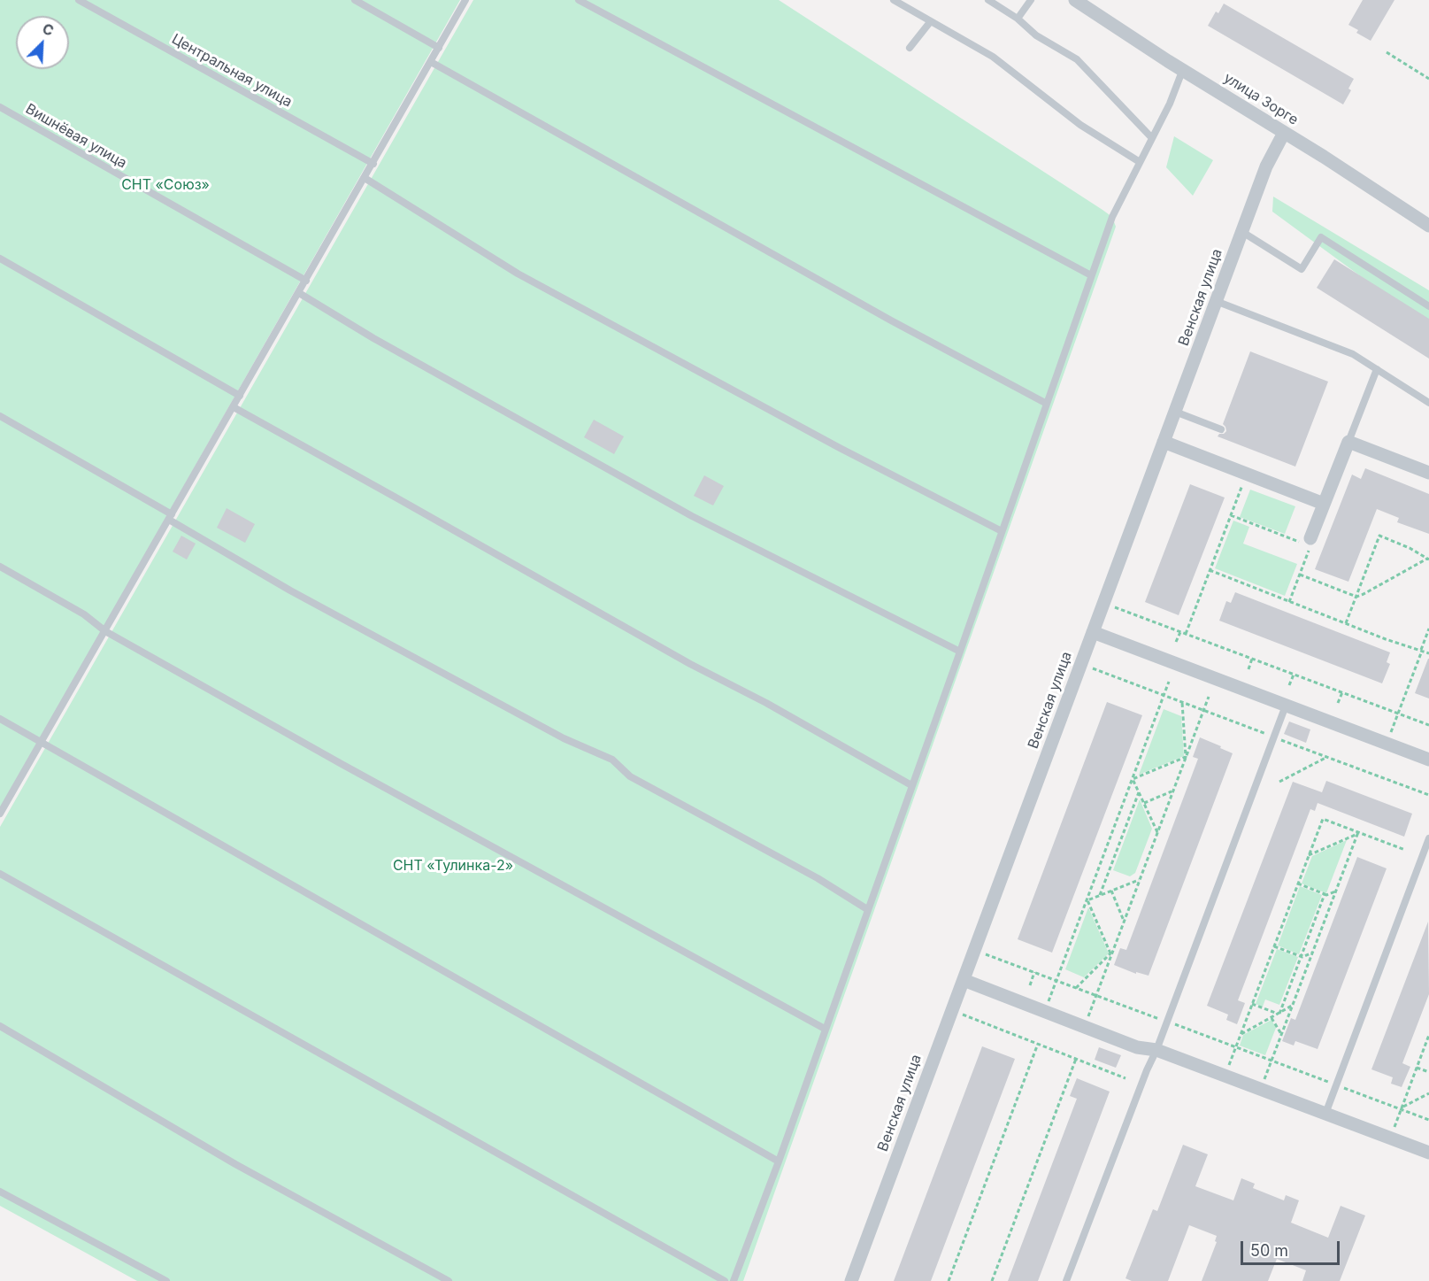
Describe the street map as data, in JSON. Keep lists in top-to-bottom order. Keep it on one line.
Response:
{"streets":{"street":["улица Зорге","Венская улица"],"lane":["Центральная улица","Вишнёвая улица"]},"crossings":[["улица Зорге","Венская улица"]],"parks":["СНТ «Союз»","СНТ «Тулинка-2»"],"scale_bar":"50 m","north":"top right"}
